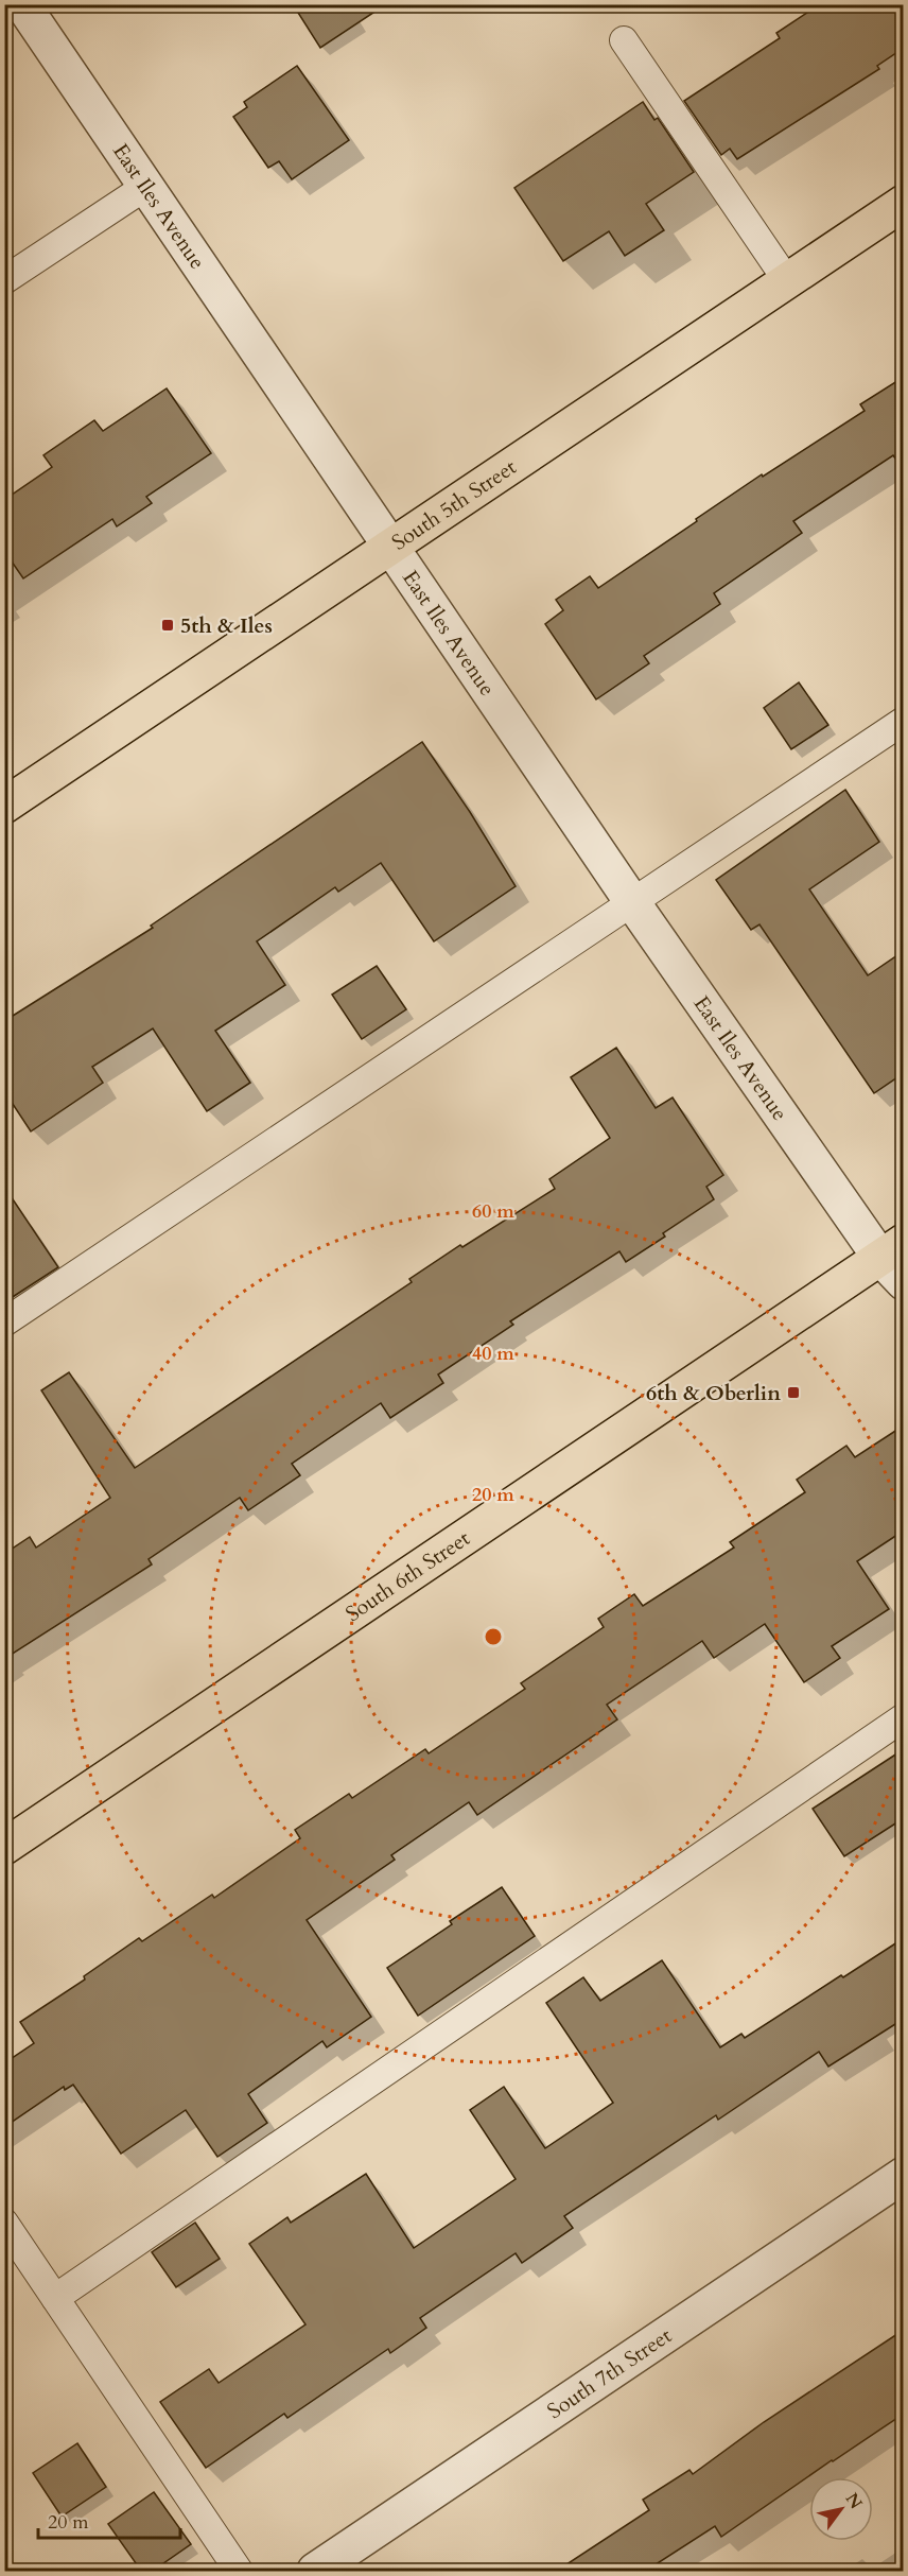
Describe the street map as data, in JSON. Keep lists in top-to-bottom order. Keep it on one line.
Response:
{"streets":{"main road":["South 5th Street","South 6th Street"],"street":["East Iles Avenue","South 7th Street"]},"crossings":[["East Iles Avenue","South 5th Street"],["East Iles Avenue","South 6th Street"]],"places":{"transit":["5th & Iles","6th & Oberlin"]},"scale_bar":"20 m","north":"top right","rings":["60 m","40 m","20 m"]}
